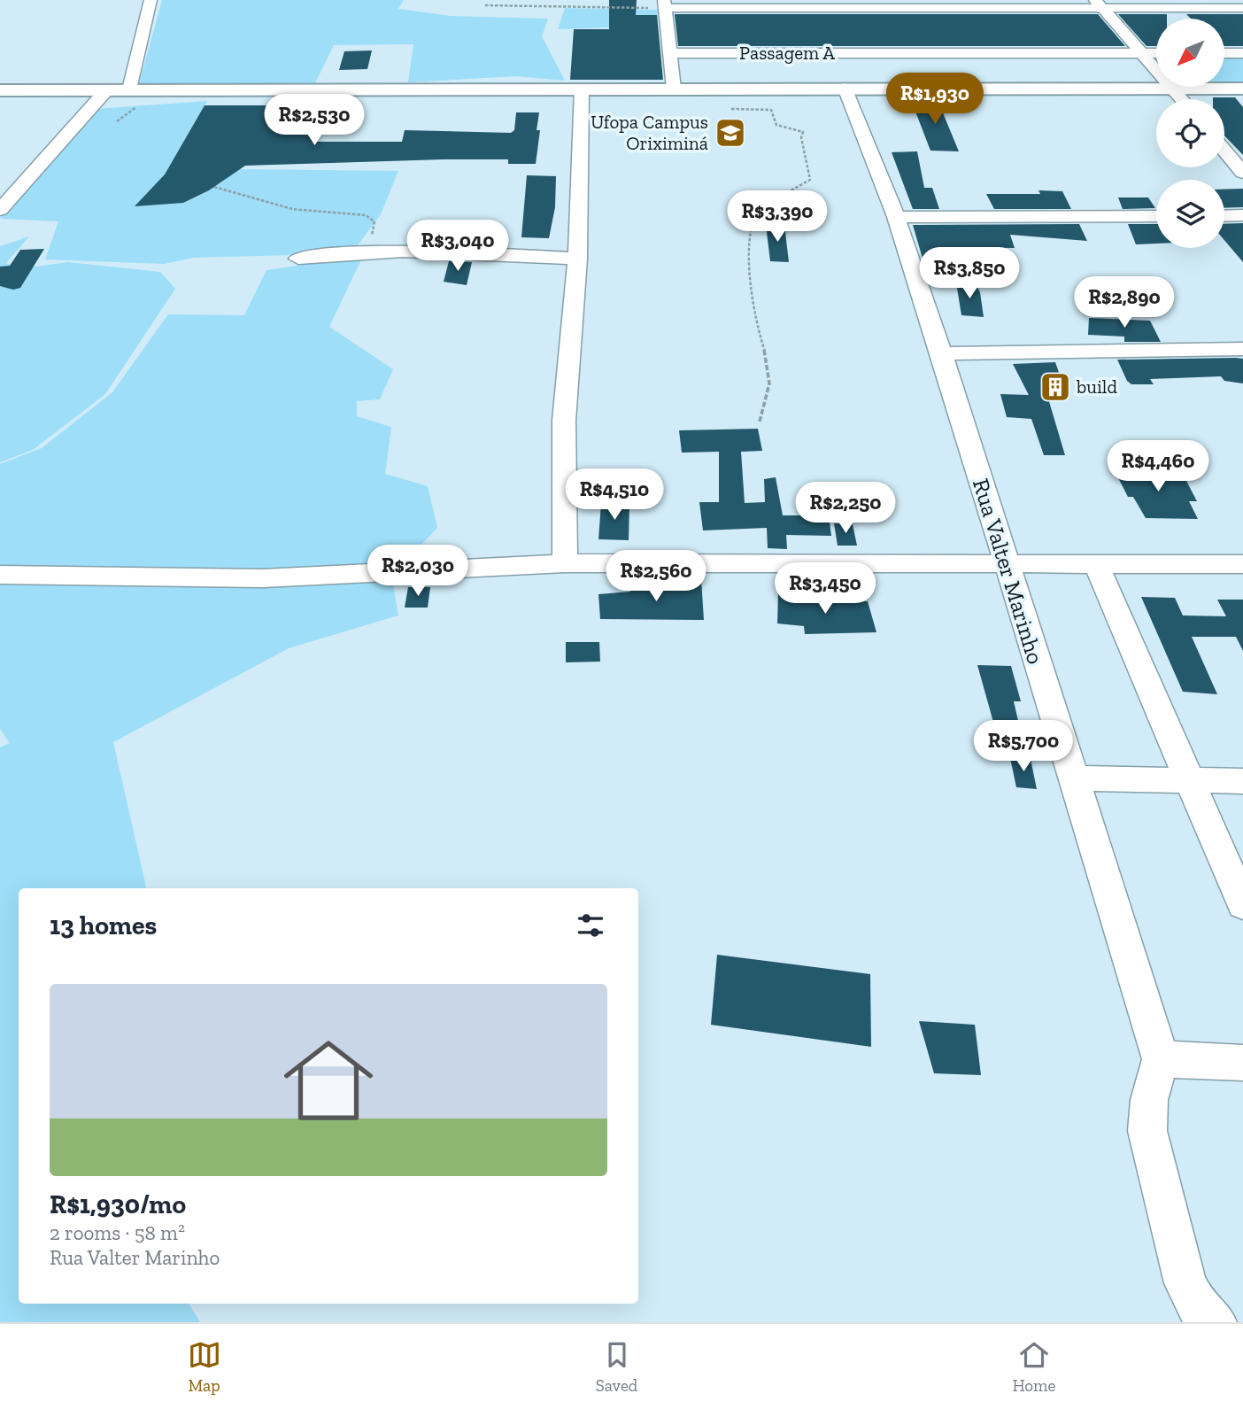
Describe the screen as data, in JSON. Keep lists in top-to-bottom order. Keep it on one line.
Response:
{"streets":{"street":["Passagem A","Rua Valter Marinho"]},"places":{"school or university":["Ufopa Campus Oriximiná"],"building":["build"]},"north":"bottom left","page":{"price":["R$1,930","R$2,530","R$3,390","R$3,040","R$3,850","R$2,890","R$4,460","R$4,510","R$2,250","R$2,030","R$2,560","R$3,450","R$5,700"],"heading":"13 homes","list":[{"name":"R$1,930/mo","note":"2 rooms · 58 m² · Rua Valter Marinho"}],"tabs":["Map","Saved","Home"]}}
